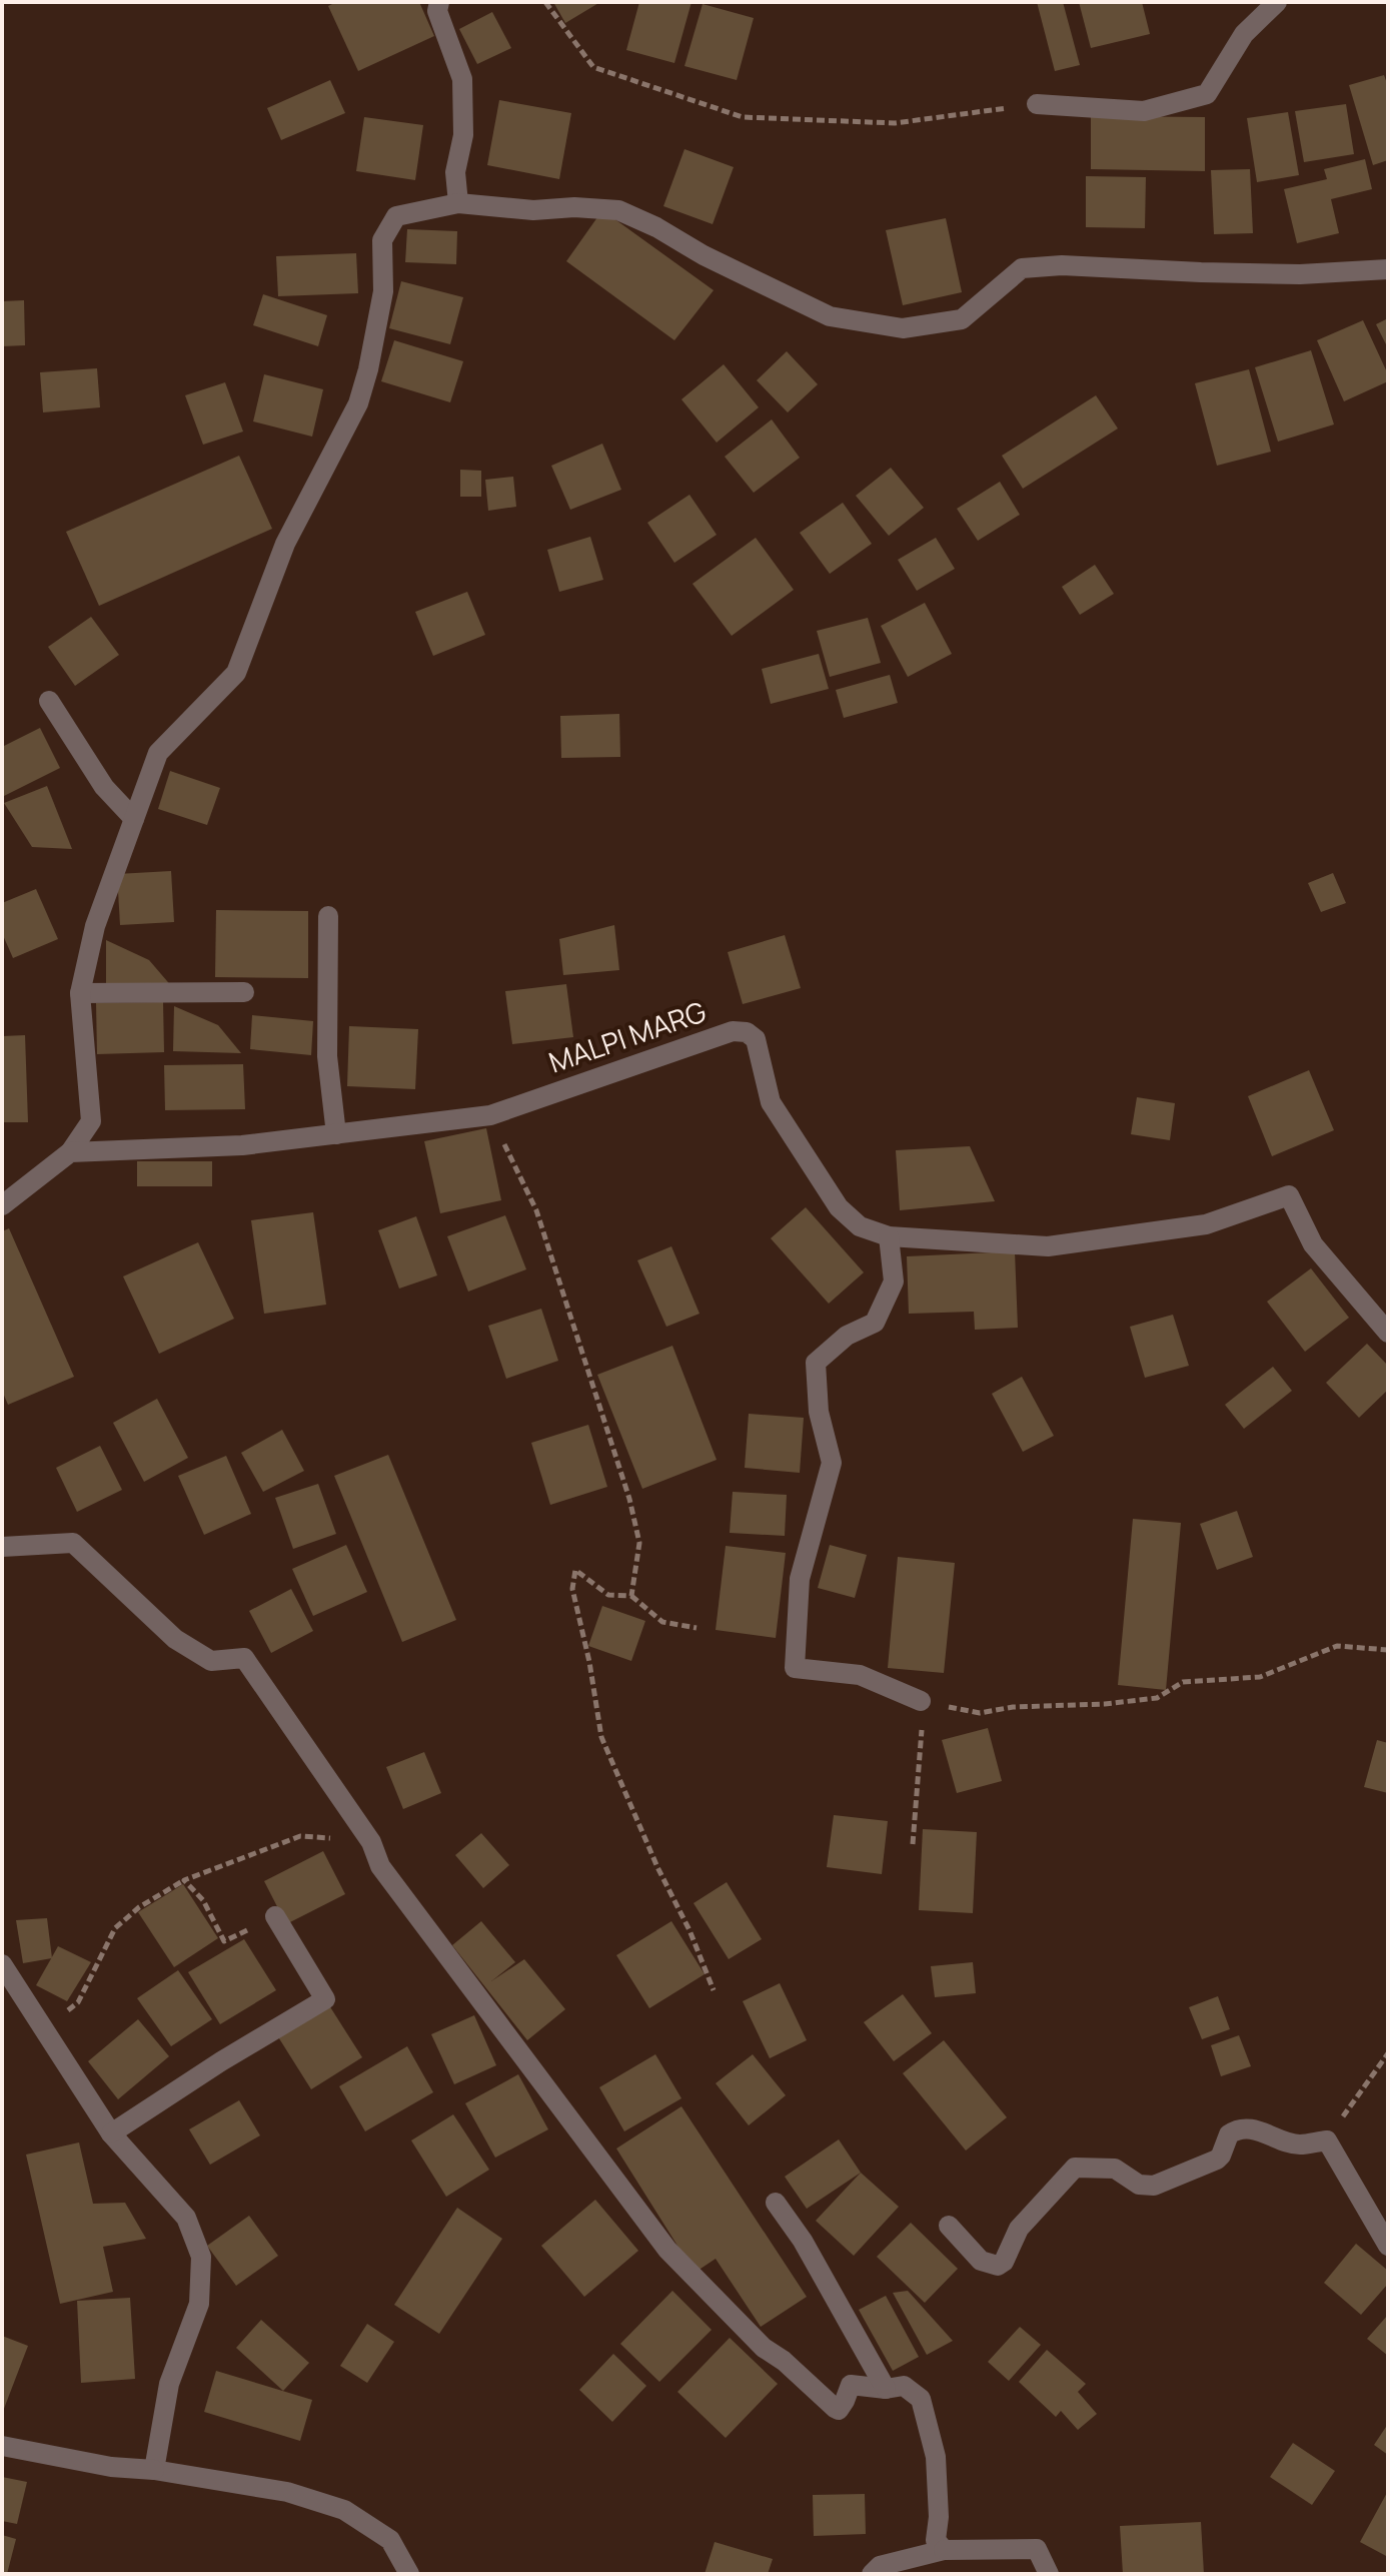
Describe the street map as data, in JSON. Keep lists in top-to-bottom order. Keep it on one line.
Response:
{"streets":{"street":["MALPI MARG"]}}
